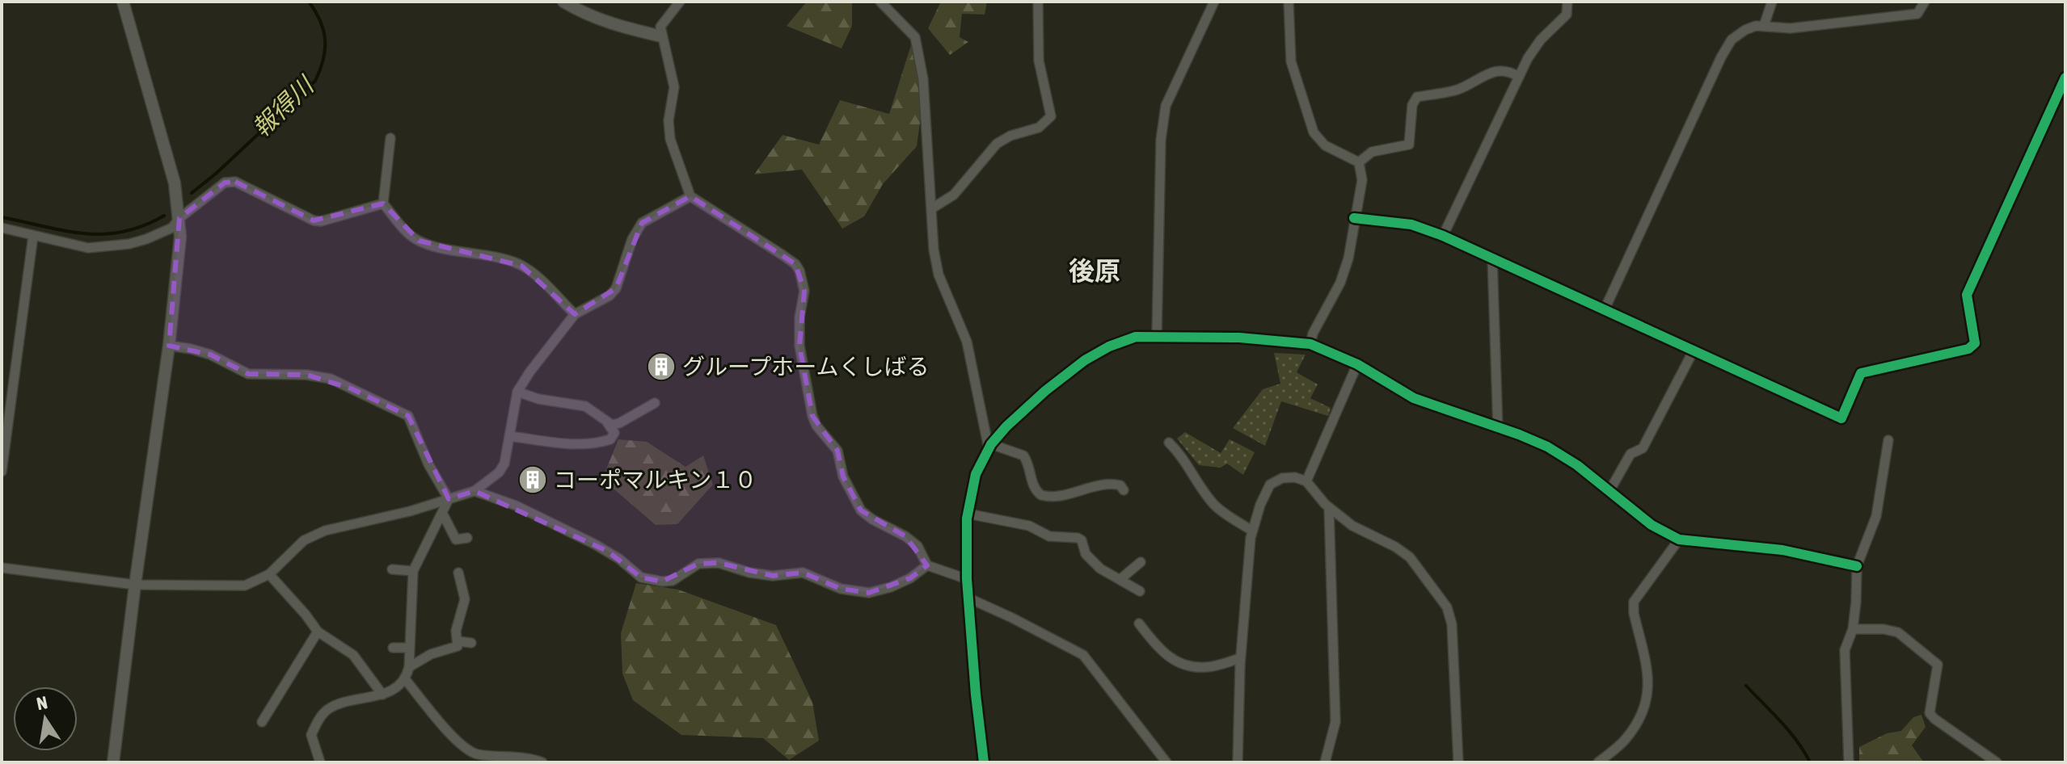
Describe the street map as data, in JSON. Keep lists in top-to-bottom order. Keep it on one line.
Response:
{"districts":["後原"],"water":["報得川"],"places":{"building":["グループホームくしばる","コーポマルキン１０"]},"north":"top"}
